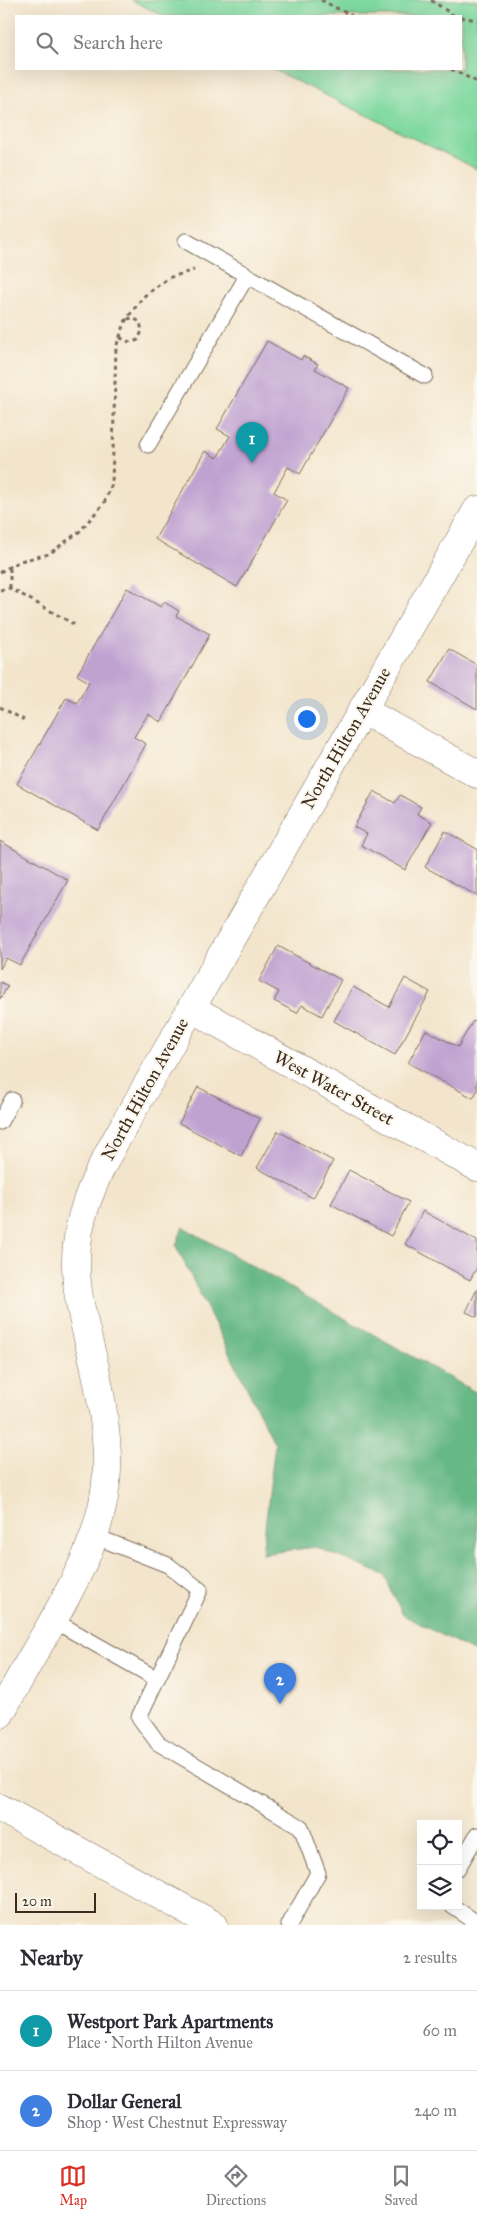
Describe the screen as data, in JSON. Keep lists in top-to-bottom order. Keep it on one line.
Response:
{"streets":{"street":["North Hilton Avenue","West Water Street"]},"crossings":[["North Hilton Avenue","West Water Street"]],"scale_bar":"20 m","page":{"search":"Search here","pins":["1","2"],"scale":"20 m","heading":["Nearby","2 results"],"list":[{"mark":"1","name":"Westport Park Apartments","note":"Place · North Hilton Avenue","value":"60 m"},{"mark":"2","name":"Dollar General","note":"Shop · West Chestnut Expressway","value":"240 m"}],"nav":["Map","Directions","Saved"]}}
